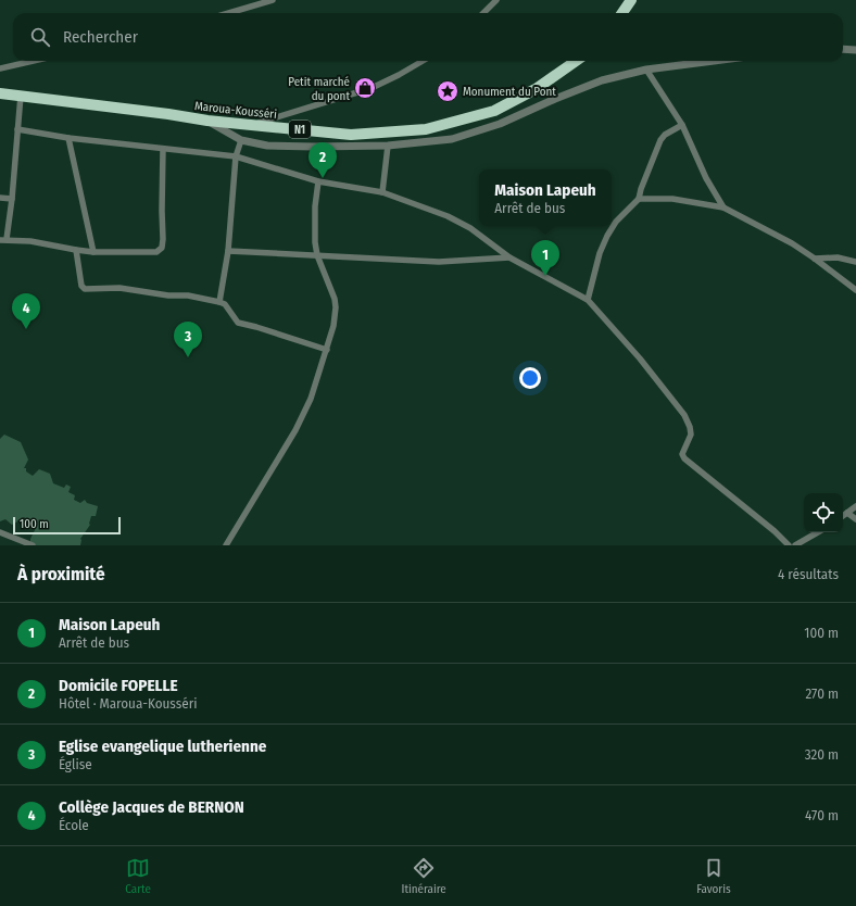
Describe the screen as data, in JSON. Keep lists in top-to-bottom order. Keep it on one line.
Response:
{"streets":{"highway":["Maroua-Kousséri","N1"]},"places":{"shop":["Petit marché du pont"],"place":["Monument du Pont"]},"scale_bar":"100 m","page":{"search":"Rechercher","pins":["2","1","4","3"],"popup":["Maison Lapeuh","Arrêt de bus"],"scale":"100 m","heading":["À proximité","4 résultats"],"list":[{"mark":"1","name":"Maison Lapeuh","note":"Arrêt de bus","value":"100 m"},{"mark":"2","name":"Domicile FOPELLE","note":"Hôtel · Maroua-Kousséri","value":"270 m"},{"mark":"3","name":"Eglise evangelique lutherienne","note":"Église","value":"320 m"},{"mark":"4","name":"Collège Jacques de BERNON","note":"École","value":"470 m"}],"nav":["Carte","Itinéraire","Favoris"]}}
